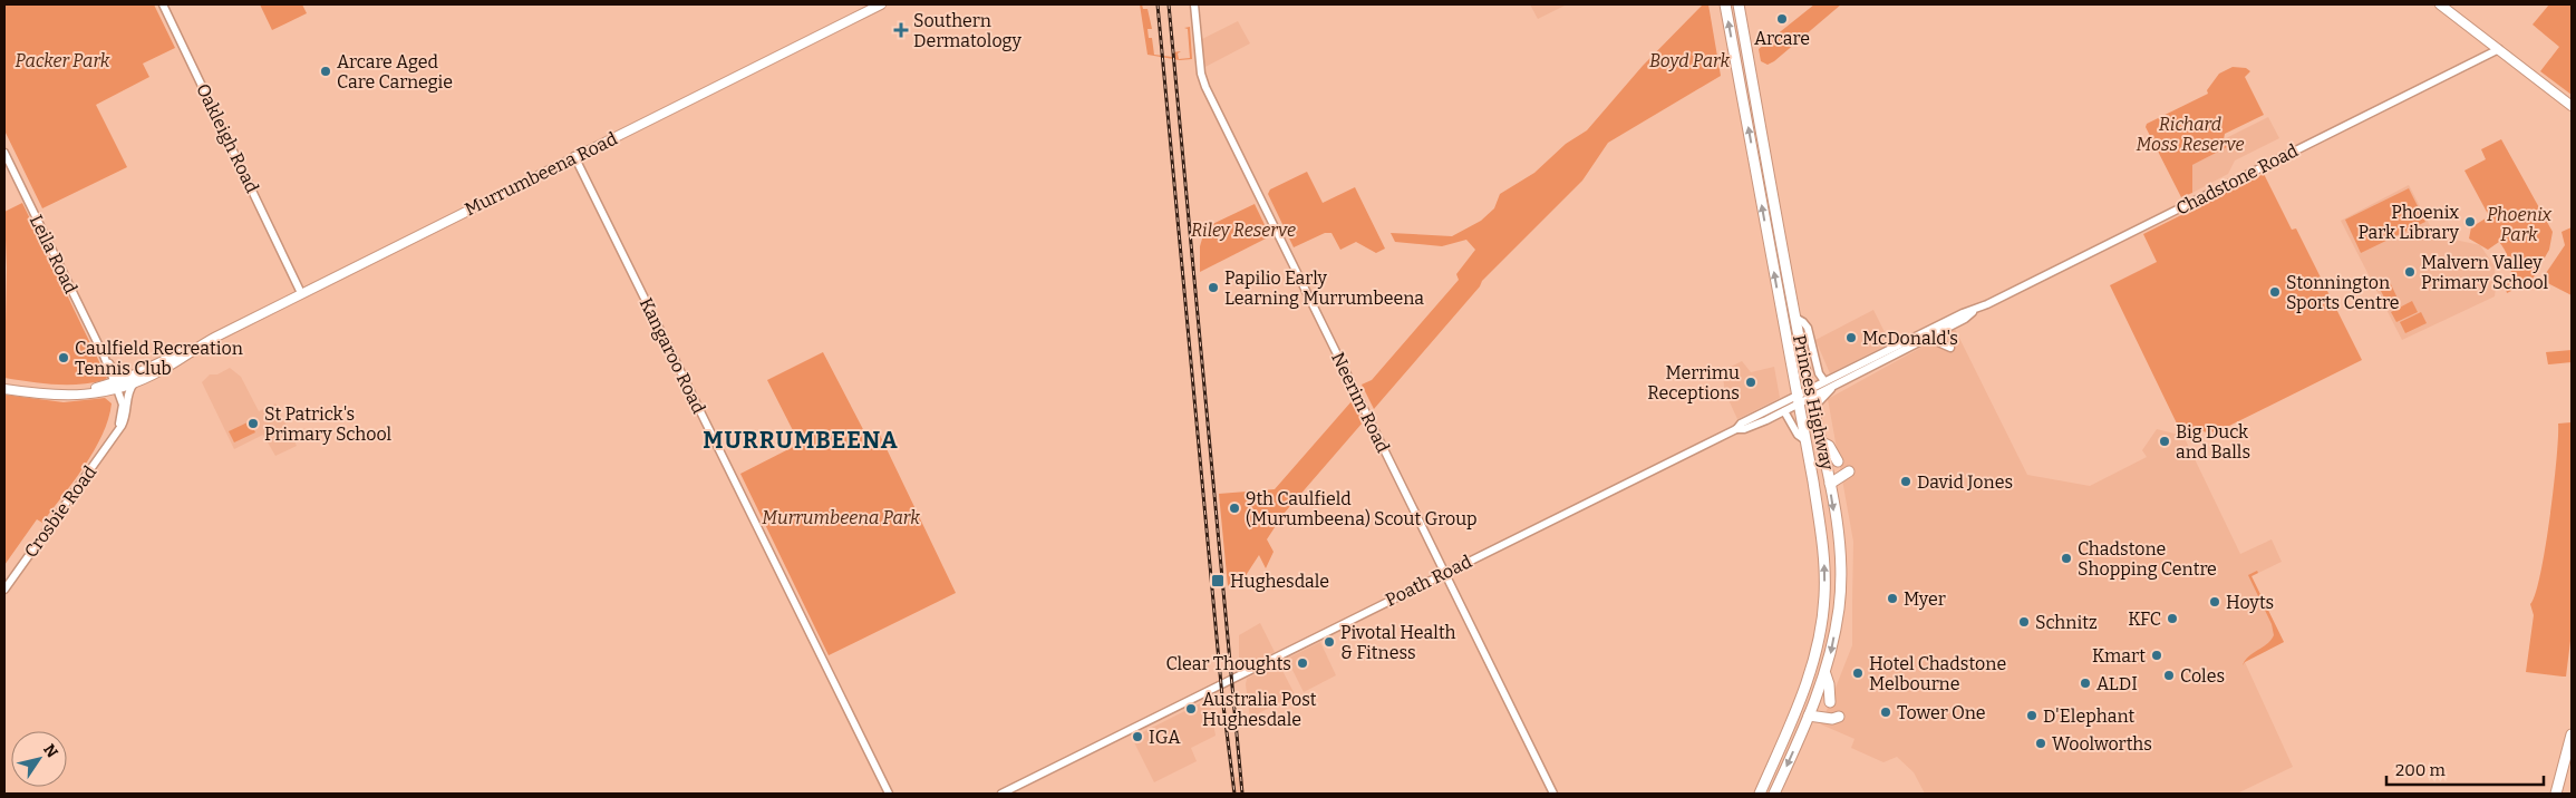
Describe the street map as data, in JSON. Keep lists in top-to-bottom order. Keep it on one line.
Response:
{"streets":{"highway":["Princes Highway"],"main road":["Murrumbeena Road"],"street":["Oakleigh Road","Chadstone Road","Leila Road","Kangaroo Road","Neerim Road","Crosbie Road","Poath Road"]},"crossings":[["Oakleigh Road","Murrumbeena Road"],["Murrumbeena Road","Leila Road"],["Murrumbeena Road","Kangaroo Road"],["Chadstone Road","Princes Highway"],["Chadstone Road","Poath Road"],["Leila Road","Crosbie Road"],["Neerim Road","Poath Road"],["Princes Highway","Poath Road"]],"districts":["MURRUMBEENA"],"parks":["Packer Park","Boyd Park","Richard Moss Reserve","Phoenix Park","Riley Reserve","Murrumbeena Park"],"places":{"other":["Arcare","Arcare Aged Care Carnegie","Phoenix Park Library","Malvern Valley Primary School","Papilio Early Learning Murrumbeena","Stonnington Sports Centre","McDonald's","Caulfield Recreation Tennis Club","Merrimu Receptions","St Patrick's Primary School","Big Duck and Balls","David Jones","9th Caulfield (Murumbeena) Scout Group","Chadstone Shopping Centre","Myer","Hoyts","KFC","Schnitz","Pivotal Health & Fitness","Kmart","Clear Thoughts","Hotel Chadstone Melbourne","Coles","ALDI","Australia Post Hughesdale","Tower One","D'Elephant","IGA","Woolworths"],"health":["Southern Dermatology"],"transit":["Hughesdale"]},"scale_bar":"200 m","north":"top right"}
